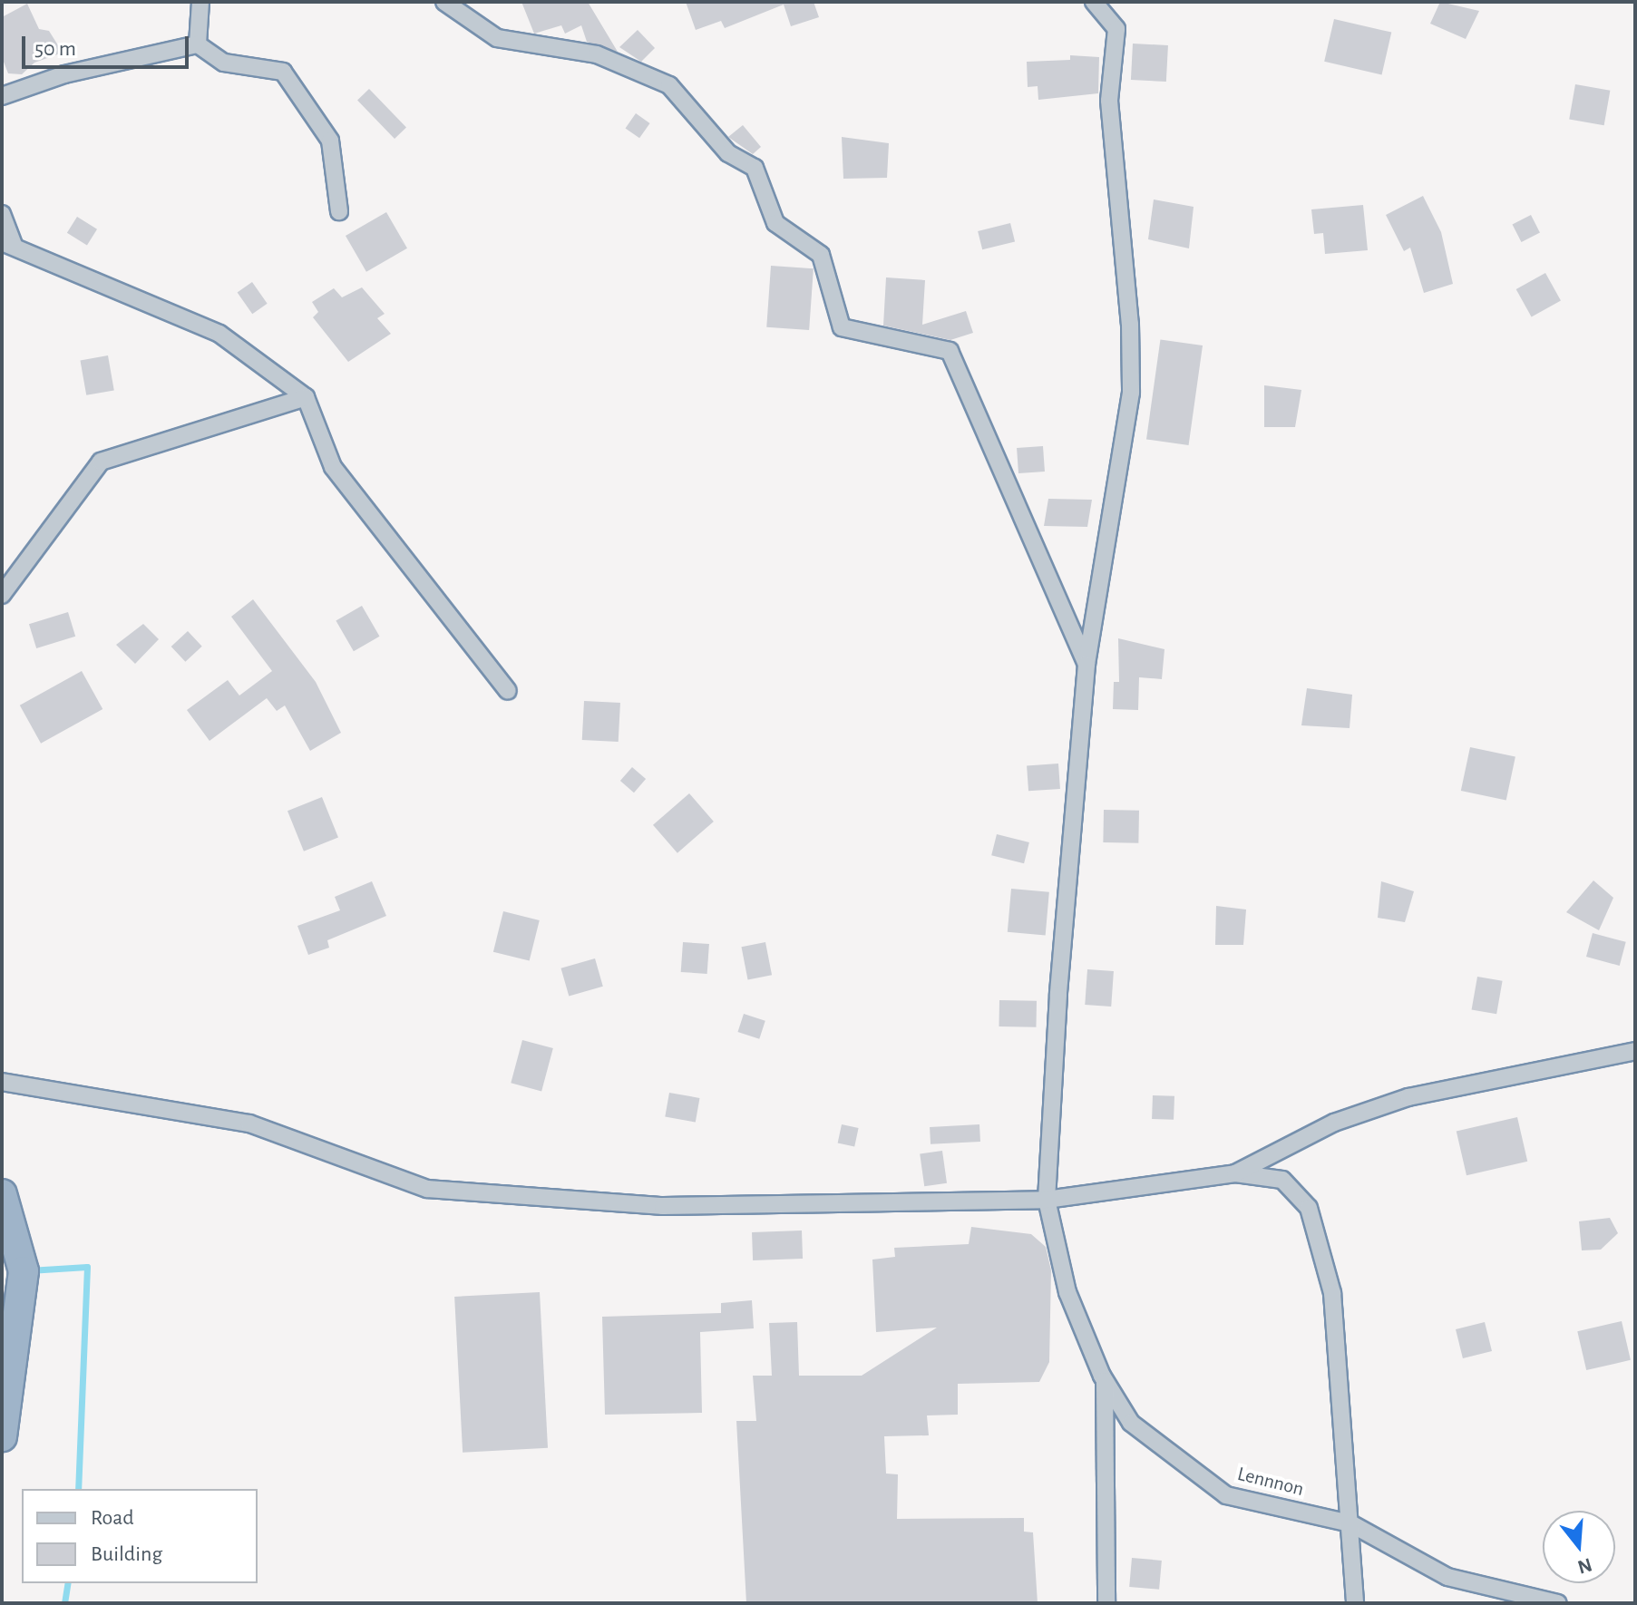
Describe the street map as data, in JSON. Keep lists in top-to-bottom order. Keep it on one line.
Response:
{"streets":{"street":["Lennnon"]},"legend":["Road","Building"],"scale_bar":"50 m","north":"bottom"}
